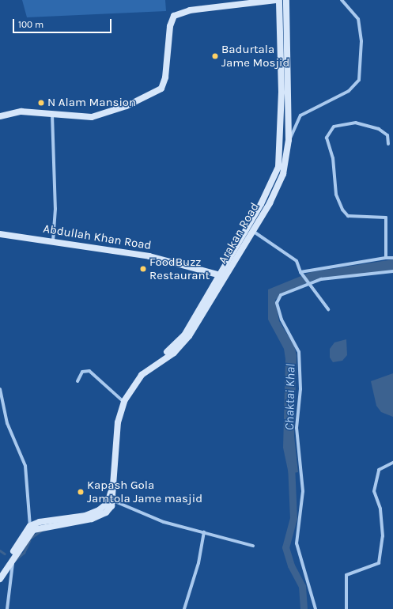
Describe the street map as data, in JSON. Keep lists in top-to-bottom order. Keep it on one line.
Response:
{"streets":{"main road":["Arakan Road","Abdullah Khan Road"]},"crossings":[["Arakan Road","Abdullah Khan Road"]],"water":["Chaktai Khal"],"places":["Badurtala Jame Mosjid","N Alam Mansion","FoodBuzz Restaurant","Kapash Gola Jamtola Jame masjid"],"scale_bar":"100 m"}
